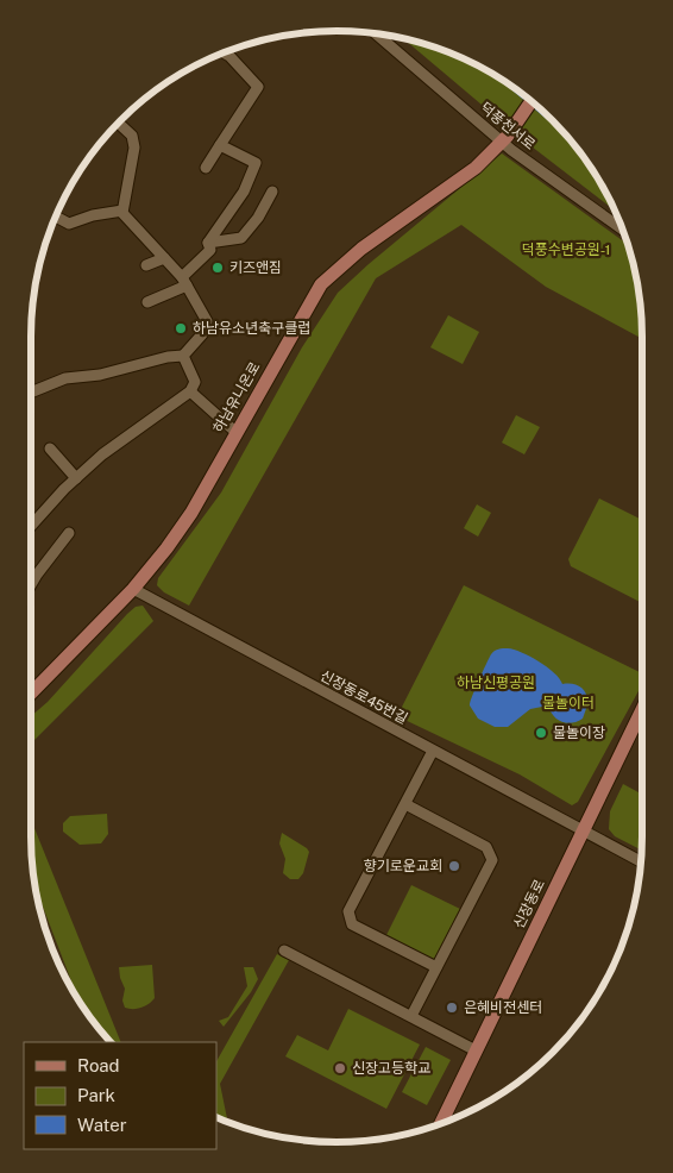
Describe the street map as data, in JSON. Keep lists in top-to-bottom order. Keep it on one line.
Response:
{"streets":{"main road":["하남유니온로","신장동로"],"street":["덕풍천서로","신장동로45번길"]},"crossings":[["덕풍천서로","하남유니온로"],["하남유니온로","신장동로45번길"],["신장동로45번길","신장동로"]],"parks":["덕풍수변공원-1","하남신평공원","물놀이터"],"places":["키즈앤짐","하남유소년축구클럽","물놀이장","향기로운교회","은혜비전센터","신장고등학교"],"legend":["Road","Park","Water"]}
